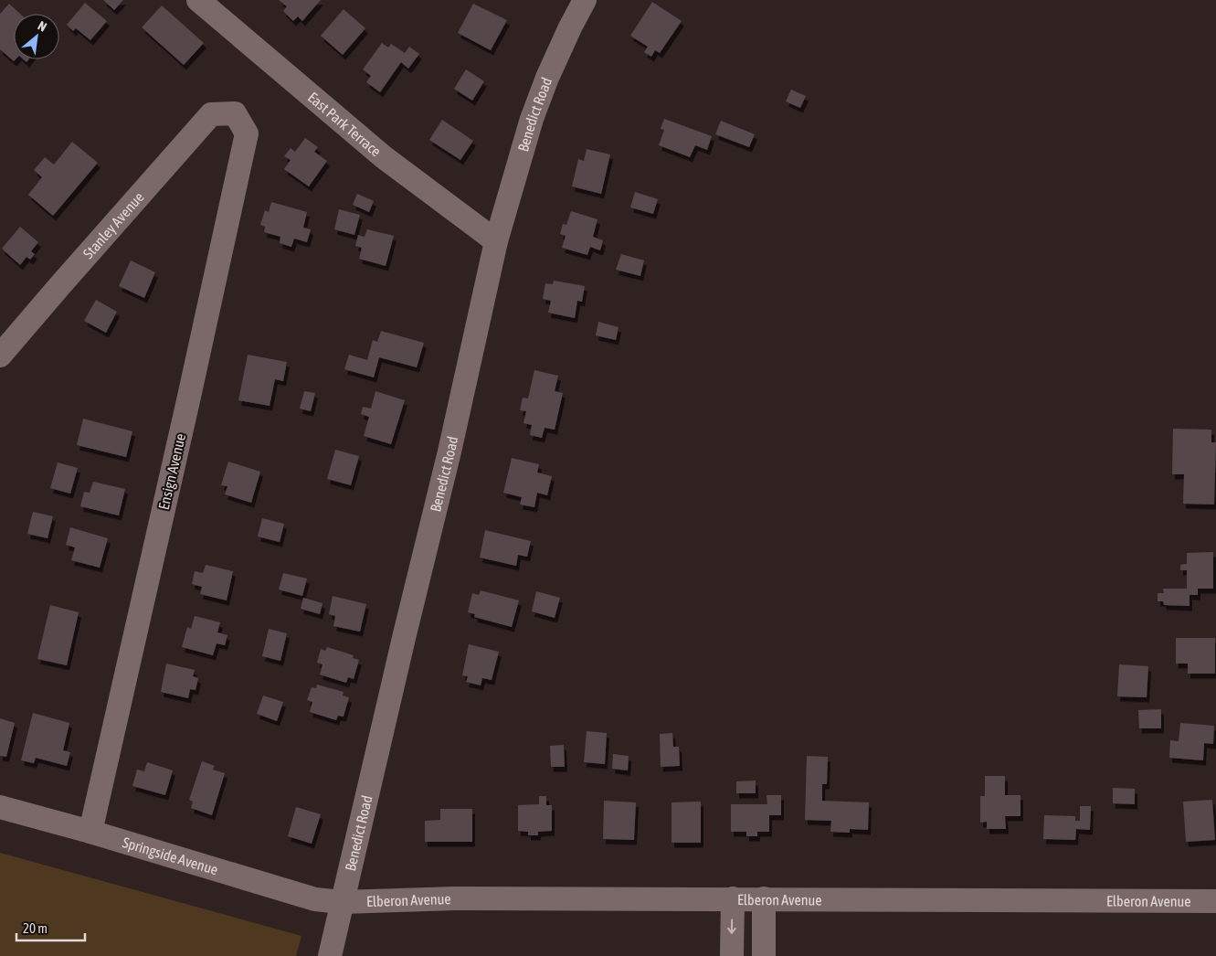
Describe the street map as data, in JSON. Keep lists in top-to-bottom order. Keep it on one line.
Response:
{"streets":{"street":["Benedict Road","East Park Terrace","Stanley Avenue","Ensign Avenue","Springside Avenue","Elberon Avenue"]},"crossings":[["Benedict Road","East Park Terrace"],["Benedict Road","Springside Avenue"],["Benedict Road","Elberon Avenue"],["Stanley Avenue","Ensign Avenue"],["Ensign Avenue","Springside Avenue"],["Springside Avenue","Elberon Avenue"]],"scale_bar":"20 m","north":"top right"}
